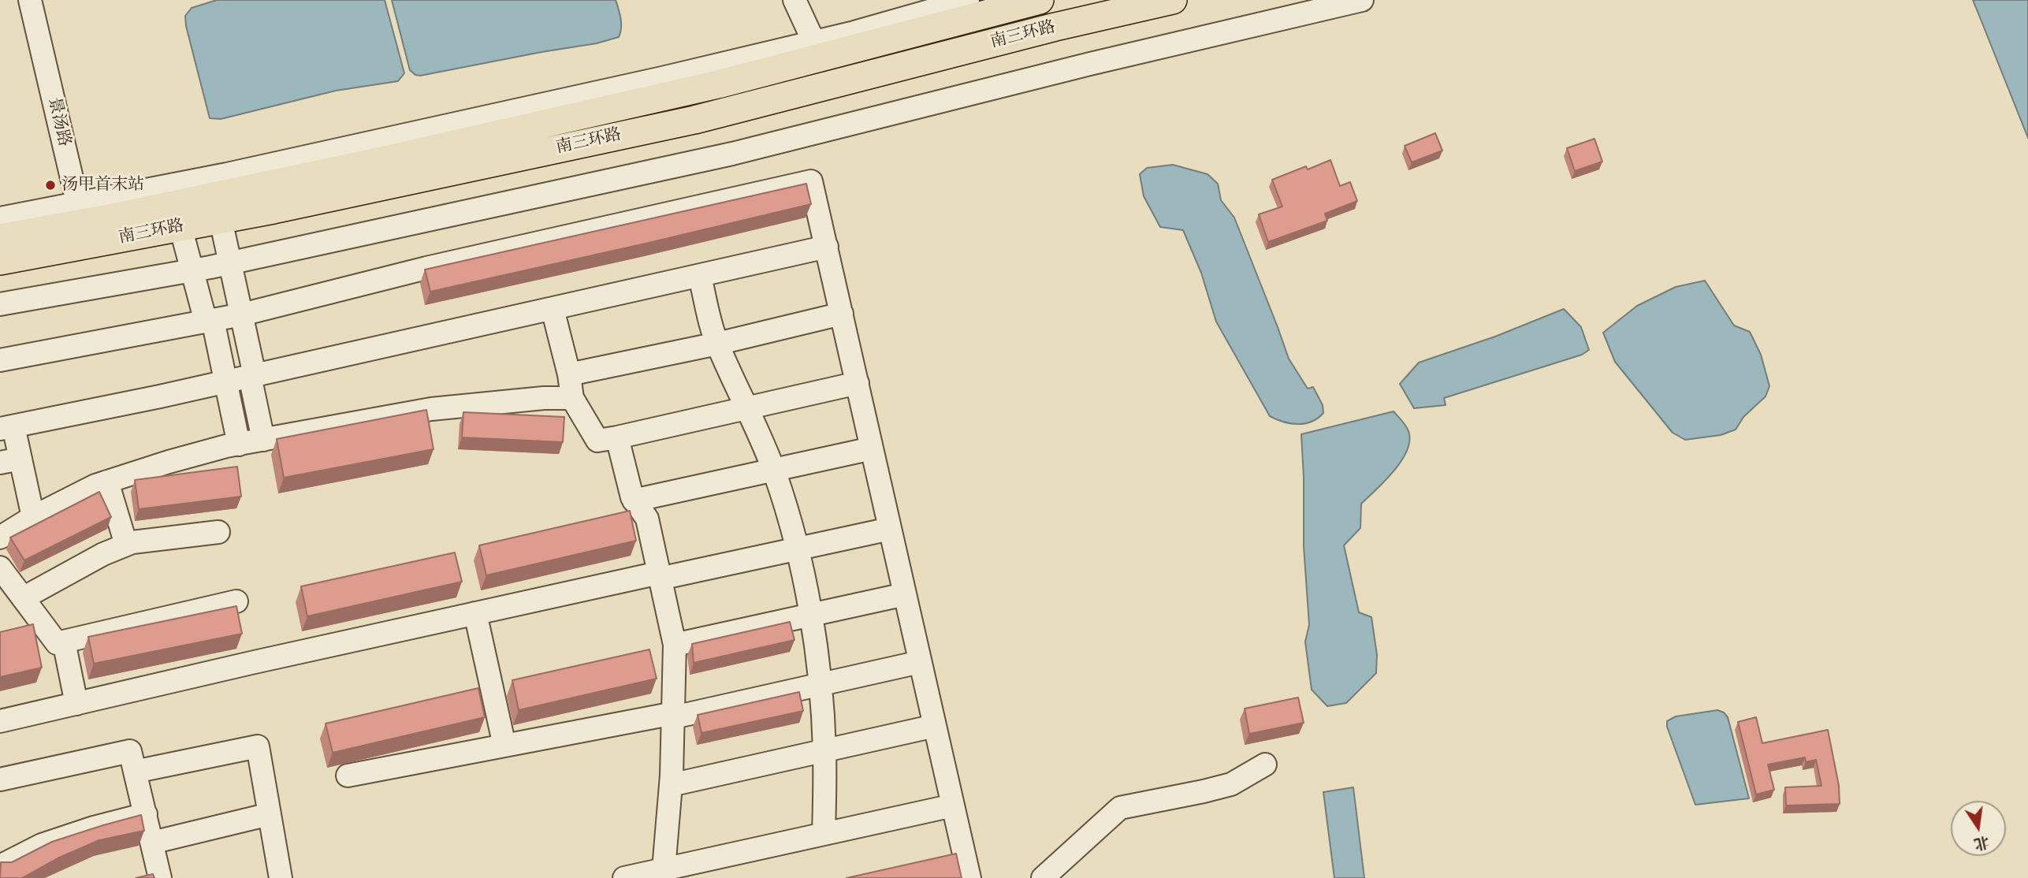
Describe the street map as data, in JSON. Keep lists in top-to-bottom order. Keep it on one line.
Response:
{"streets":{"main road":["南三环路"],"street":["景汤路"]},"crossings":[["南三环路","景汤路"]],"places":["汤甲首末站"],"north":"bottom"}
